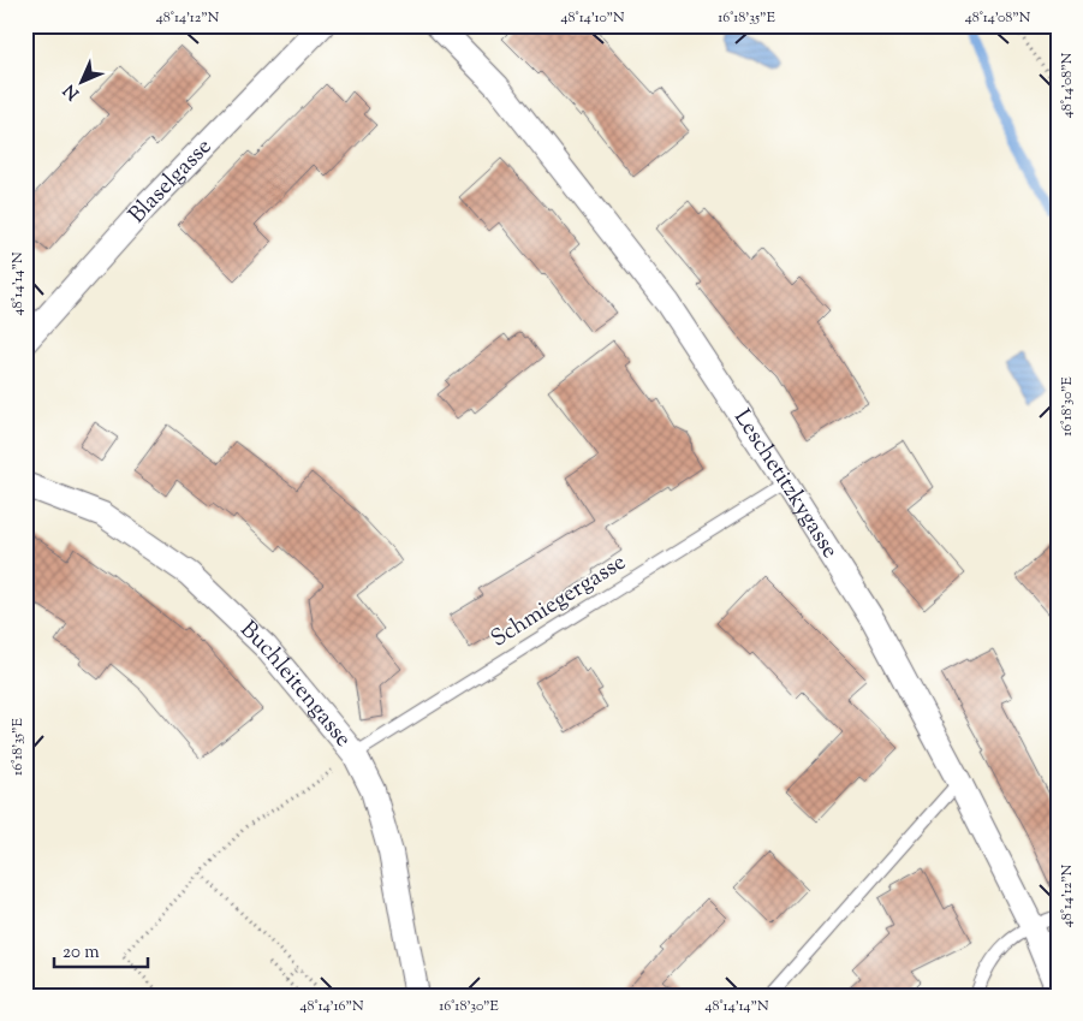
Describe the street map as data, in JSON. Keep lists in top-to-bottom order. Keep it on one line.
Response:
{"streets":{"street":["Blaselgasse","Leschetitzkygasse","Buchleitengasse"],"lane":["Schmiegergasse"]},"crossings":[["Leschetitzkygasse","Schmiegergasse"],["Schmiegergasse","Buchleitengasse"]],"scale_bar":"20 m","north":"bottom left","coordinates":["48°14'12\"N","48°14'10\"N","16°18'35\"E","48°14'08\"N","48°14'14\"N","16°18'30\"E","48°14'16\"N"]}
